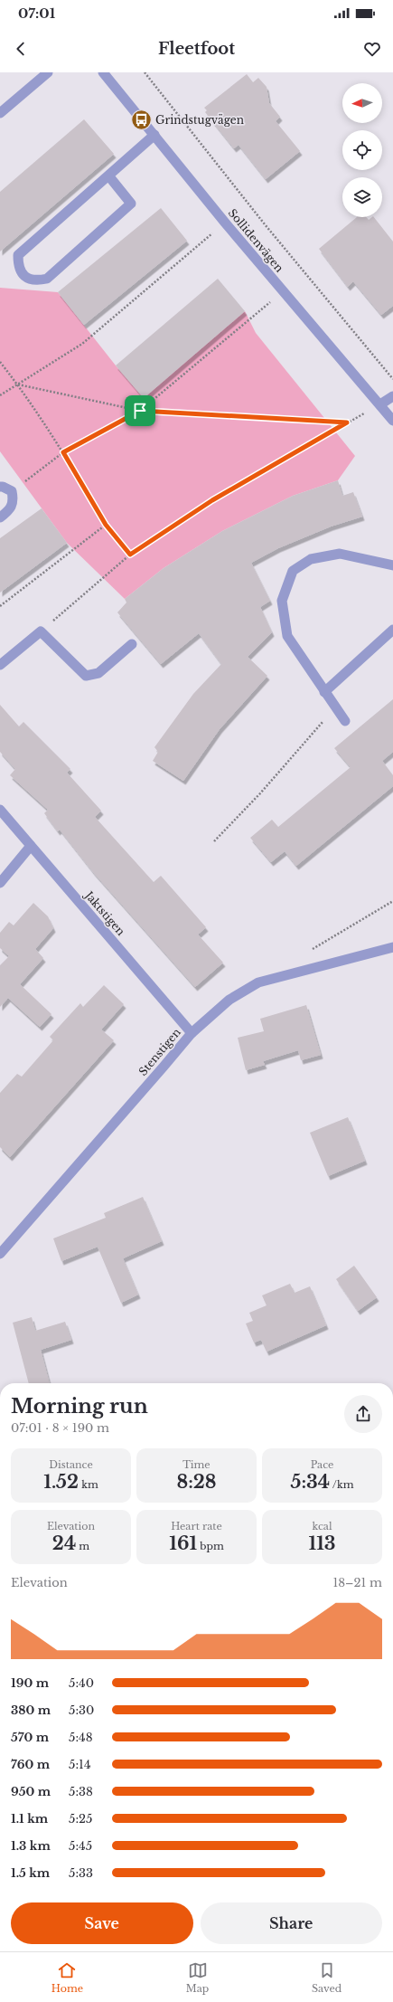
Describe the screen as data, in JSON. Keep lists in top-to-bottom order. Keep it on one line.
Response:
{"streets":{"street":["Sollidenvägen","Jaktstigen","Stenstigen"]},"crossings":[["Jaktstigen","Stenstigen"]],"places":{"bus stop":["Grindstugvägen"]},"north":"left","page":{"status":"07:01","header":"Fleetfoot","heading":["Morning run","07:01 · 8 × 190 m"],"stats":[["Distance","1.52 km"],["Time","8:28"],["Pace","5:34 /km"],["Elevation","24 m"],["Heart rate","161 bpm"],["kcal","113"]],"chart":["Elevation","18–21 m"],"list":[{"name":"190 m","note":"5:40"},{"name":"380 m","note":"5:30"},{"name":"570 m","note":"5:48"},{"name":"760 m","note":"5:14"},{"name":"950 m","note":"5:38"},{"name":"1.1 km","note":"5:25"},{"name":"1.3 km","note":"5:45"},{"name":"1.5 km","note":"5:33"}],"buttons":["Save","Share"],"tabs":["Home","Map","Saved"]}}
